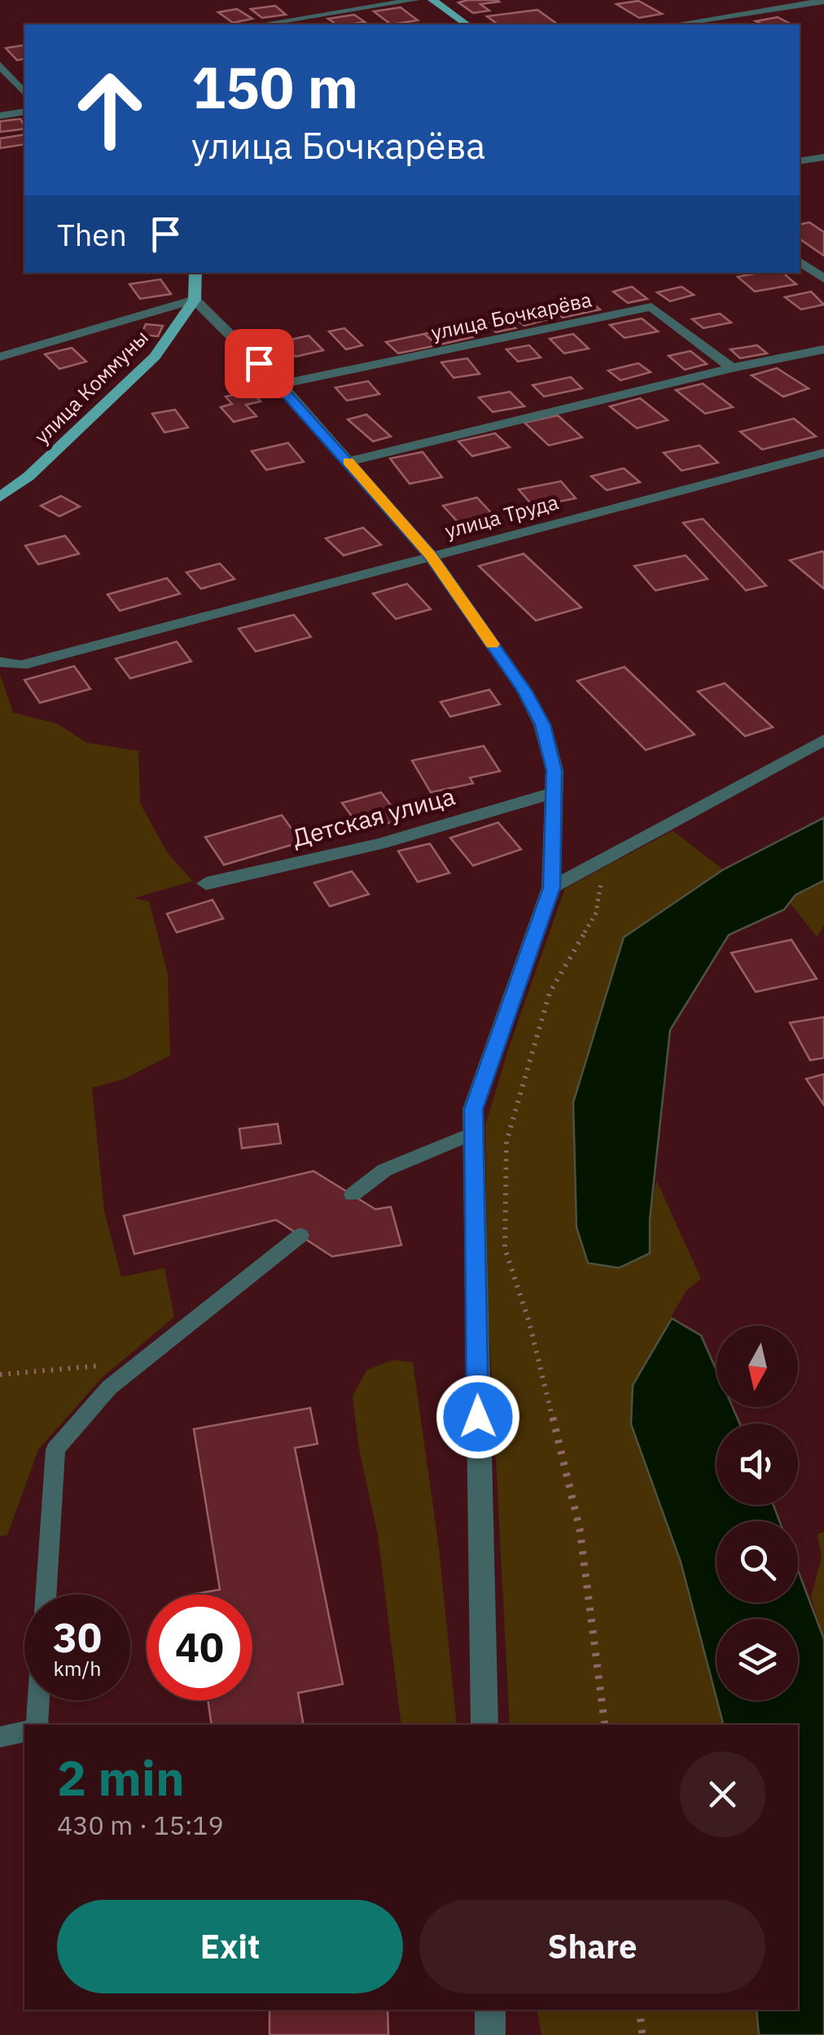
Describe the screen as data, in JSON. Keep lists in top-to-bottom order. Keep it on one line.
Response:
{"streets":{"main road":["улица Коммуны"],"street":["улица Бочкарёва","улица Труда","Детская улица"]},"north":"bottom","page":{"turn":["150 m","улица Бочкарёва"],"then":"Then","speed":"30 km/h","limit":"40","heading":["2 min","430 m · 15:19"],"buttons":["Exit","Share"]}}
